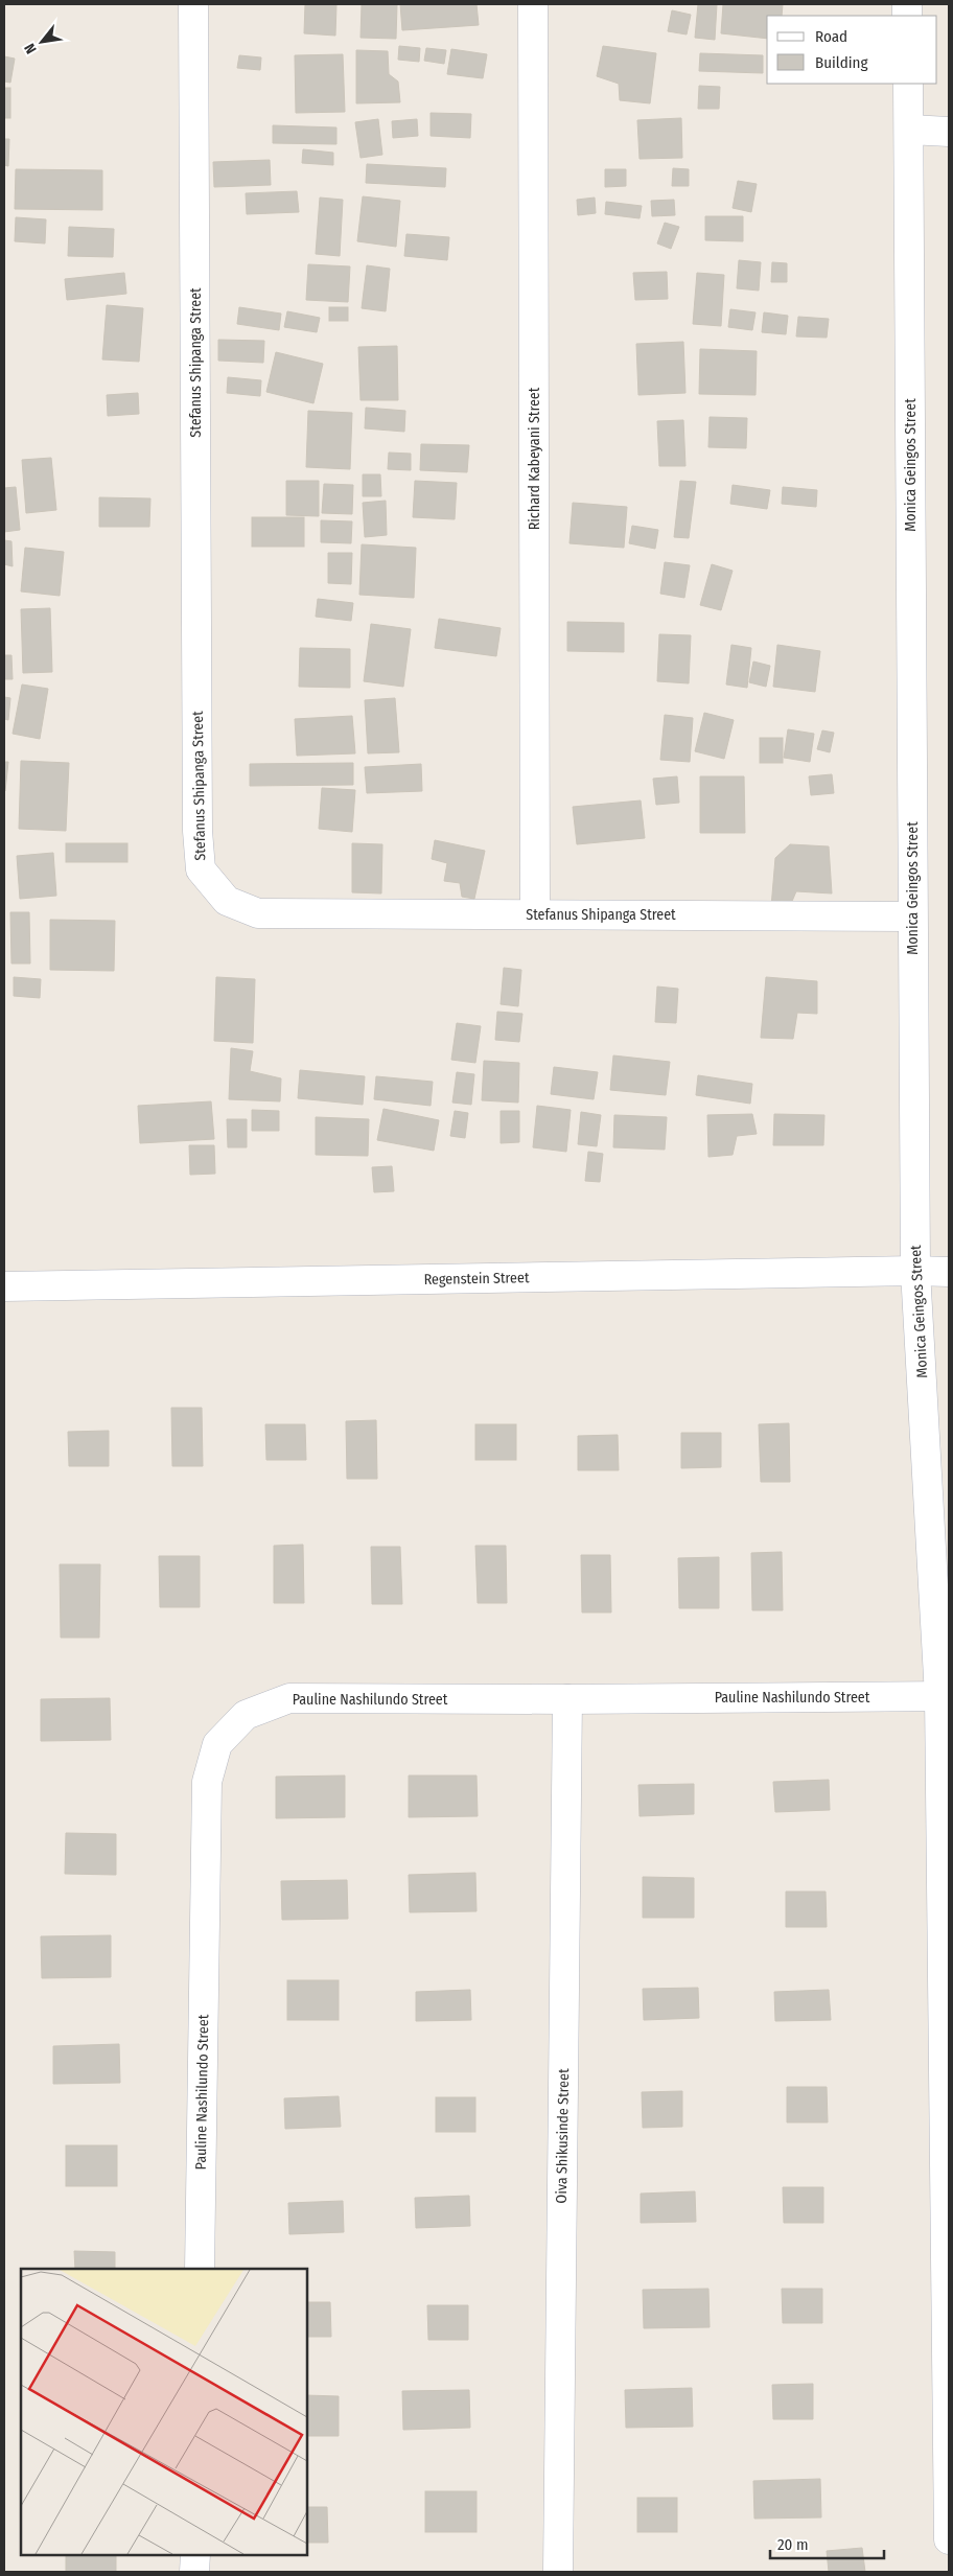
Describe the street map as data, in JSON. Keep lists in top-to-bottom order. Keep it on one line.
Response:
{"streets":{"street":["Stefanus Shipanga Street","Richard Kabeyani Street","Monica Geingos Street","Regenstein Street","Pauline Nashilundo Street","Oiva Shikusinde Street"]},"crossings":[["Stefanus Shipanga Street","Richard Kabeyani Street"],["Stefanus Shipanga Street","Monica Geingos Street"],["Monica Geingos Street","Regenstein Street"],["Monica Geingos Street","Pauline Nashilundo Street"],["Pauline Nashilundo Street","Oiva Shikusinde Street"]],"legend":["Road","Building"],"scale_bar":"20 m","north":"bottom left"}
